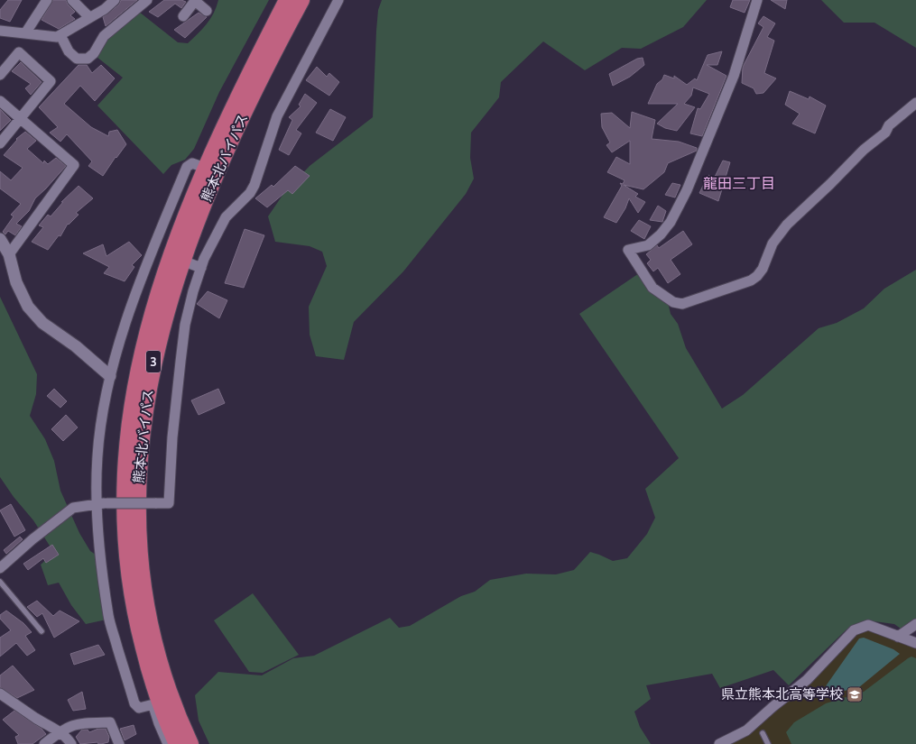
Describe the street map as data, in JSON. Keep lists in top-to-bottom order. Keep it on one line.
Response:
{"streets":{"highway":["熊本北バイパス","3"]},"districts":["龍田三丁目"],"places":{"school or university":["県立熊本北高等学校"]}}
